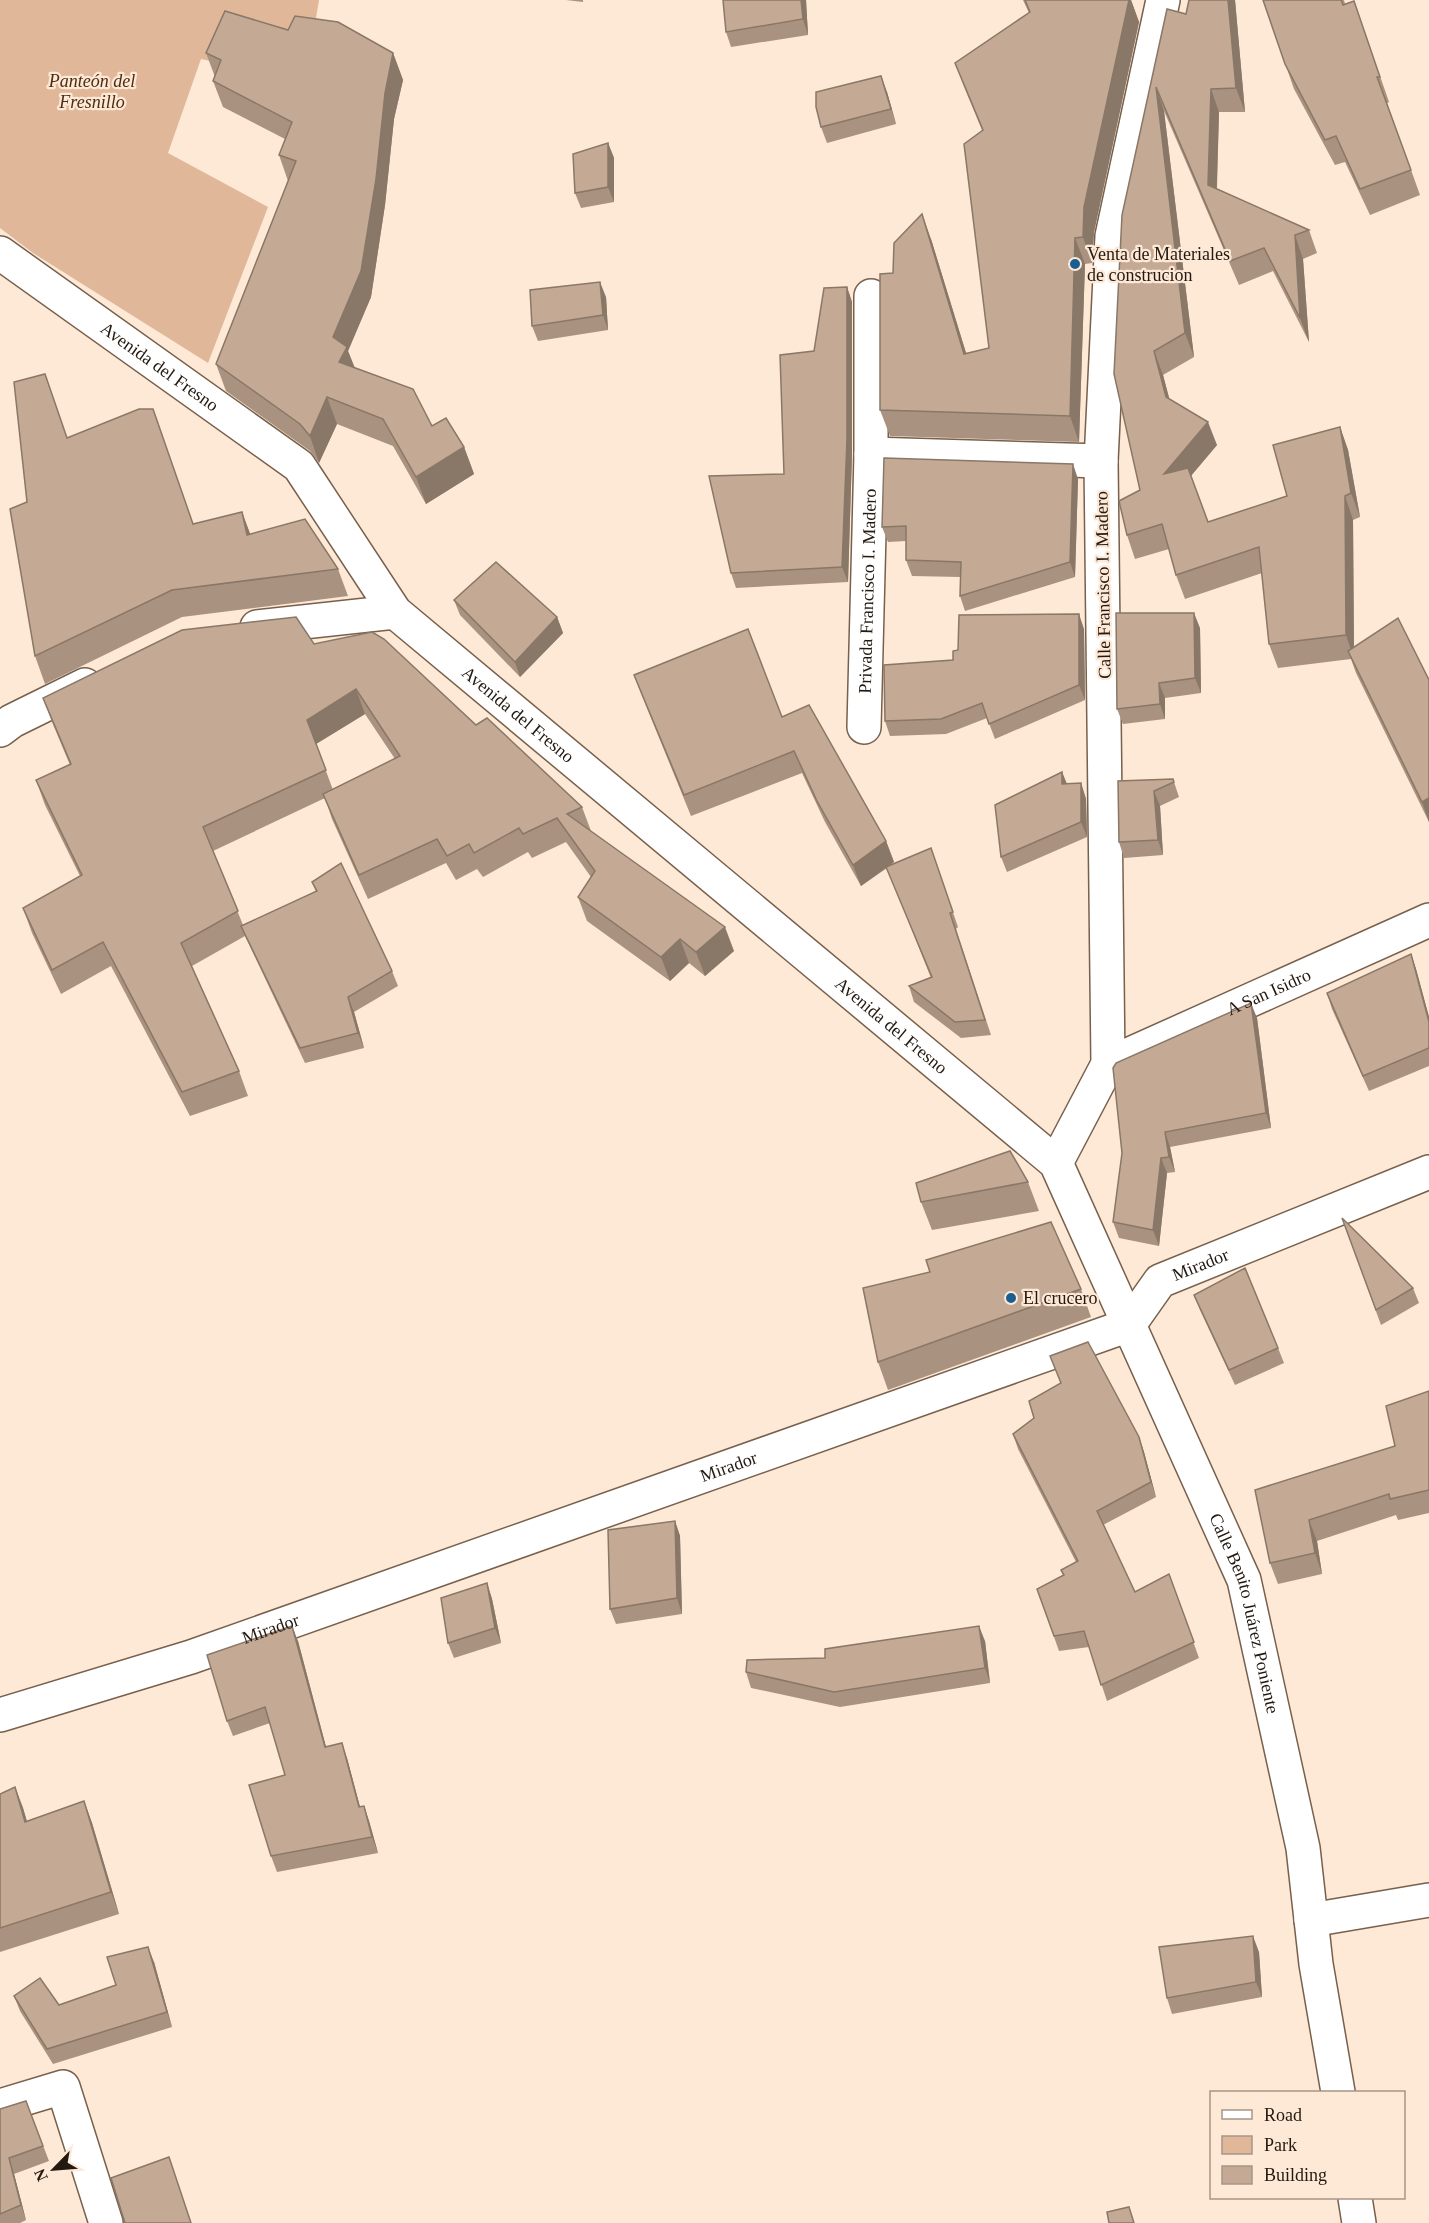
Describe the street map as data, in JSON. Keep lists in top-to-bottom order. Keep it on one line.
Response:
{"streets":{"street":["Avenida del Fresno","Calle Francisco I. Madero","Privada Francisco I. Madero","A San Isidro","Mirador","Calle Benito Juárez Poniente"]},"crossings":[["Avenida del Fresno","Calle Francisco I. Madero"],["Avenida del Fresno","Calle Benito Juárez Poniente"],["Calle Francisco I. Madero","A San Isidro"],["Calle Francisco I. Madero","Calle Benito Juárez Poniente"],["Mirador","Calle Benito Juárez Poniente"]],"parks":["Panteón del Fresnillo"],"places":["Venta de Materiales de construcion","El crucero"],"legend":["Road","Park","Building"],"north":"bottom left"}
